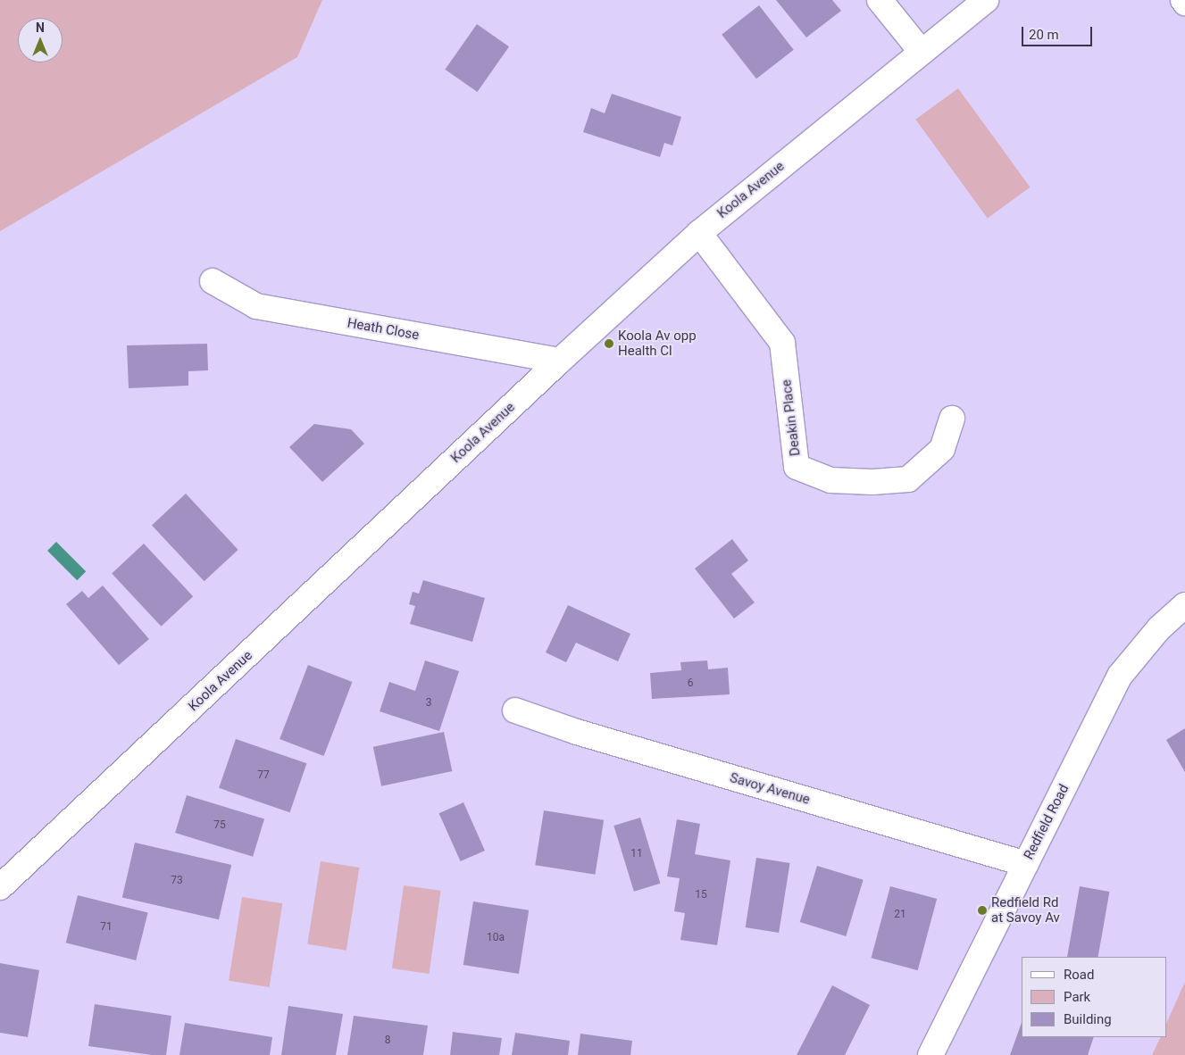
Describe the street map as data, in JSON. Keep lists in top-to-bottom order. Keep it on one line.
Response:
{"streets":{"street":["Koola Avenue","Heath Close","Deakin Place","Savoy Avenue","Redfield Road"]},"crossings":[["Koola Avenue","Heath Close"],["Koola Avenue","Deakin Place"],["Savoy Avenue","Redfield Road"]],"places":["Koola Av opp Health Cl","Redfield Rd at Savoy Av"],"house_numbers":["6","3","77","75","11","73","15","21","71","10a","8"],"legend":["Road","Park","Building"],"scale_bar":"20 m","north":"top"}
